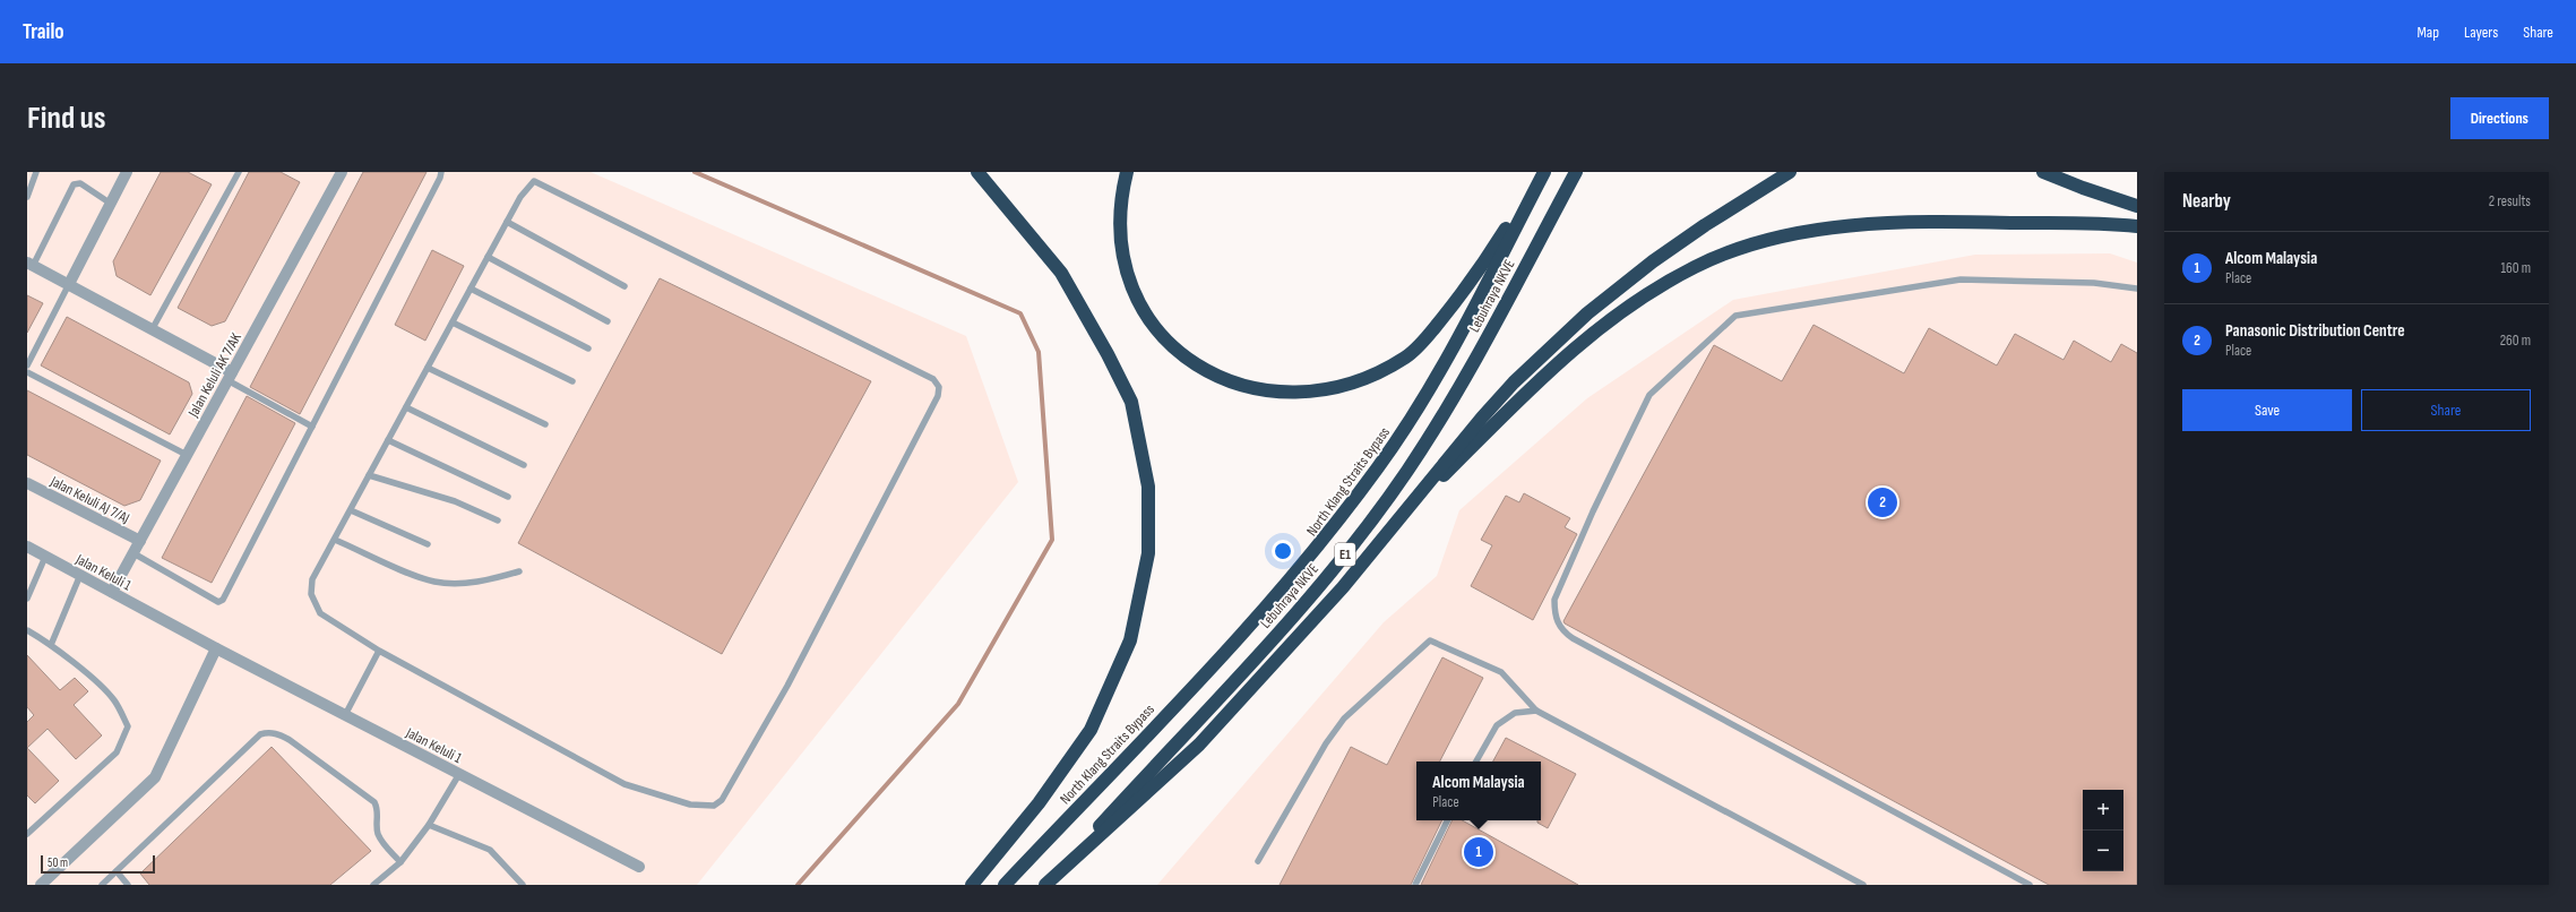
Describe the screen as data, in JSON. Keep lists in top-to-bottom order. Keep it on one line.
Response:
{"streets":{"highway":["Lebuhraya NKVE","North Klang Straits Bypass","E1"],"street":["Jalan Keluli AK 7/AK","Jalan Keluli AJ 7/AJ","Jalan Keluli 1"]},"crossings":[["Jalan Keluli AK 7/AK","Jalan Keluli AJ 7/AJ"],["Jalan Keluli AK 7/AK","Jalan Keluli 1"]],"scale_bar":"50 m","page":{"header":"Trailo","nav":["Map","Layers","Share"],"buttons":["Directions",["Save","Share"]],"title":"Find us","heading":["Nearby","2 results"],"list":[{"mark":"1","name":"Alcom Malaysia","note":"Place","value":"160 m"},{"mark":"2","name":"Panasonic Distribution Centre","note":"Place","value":"260 m"}],"pins":["2","1"],"popup":["Alcom Malaysia","Place"],"map_buttons":["+","−"],"scale":"50 m"}}
